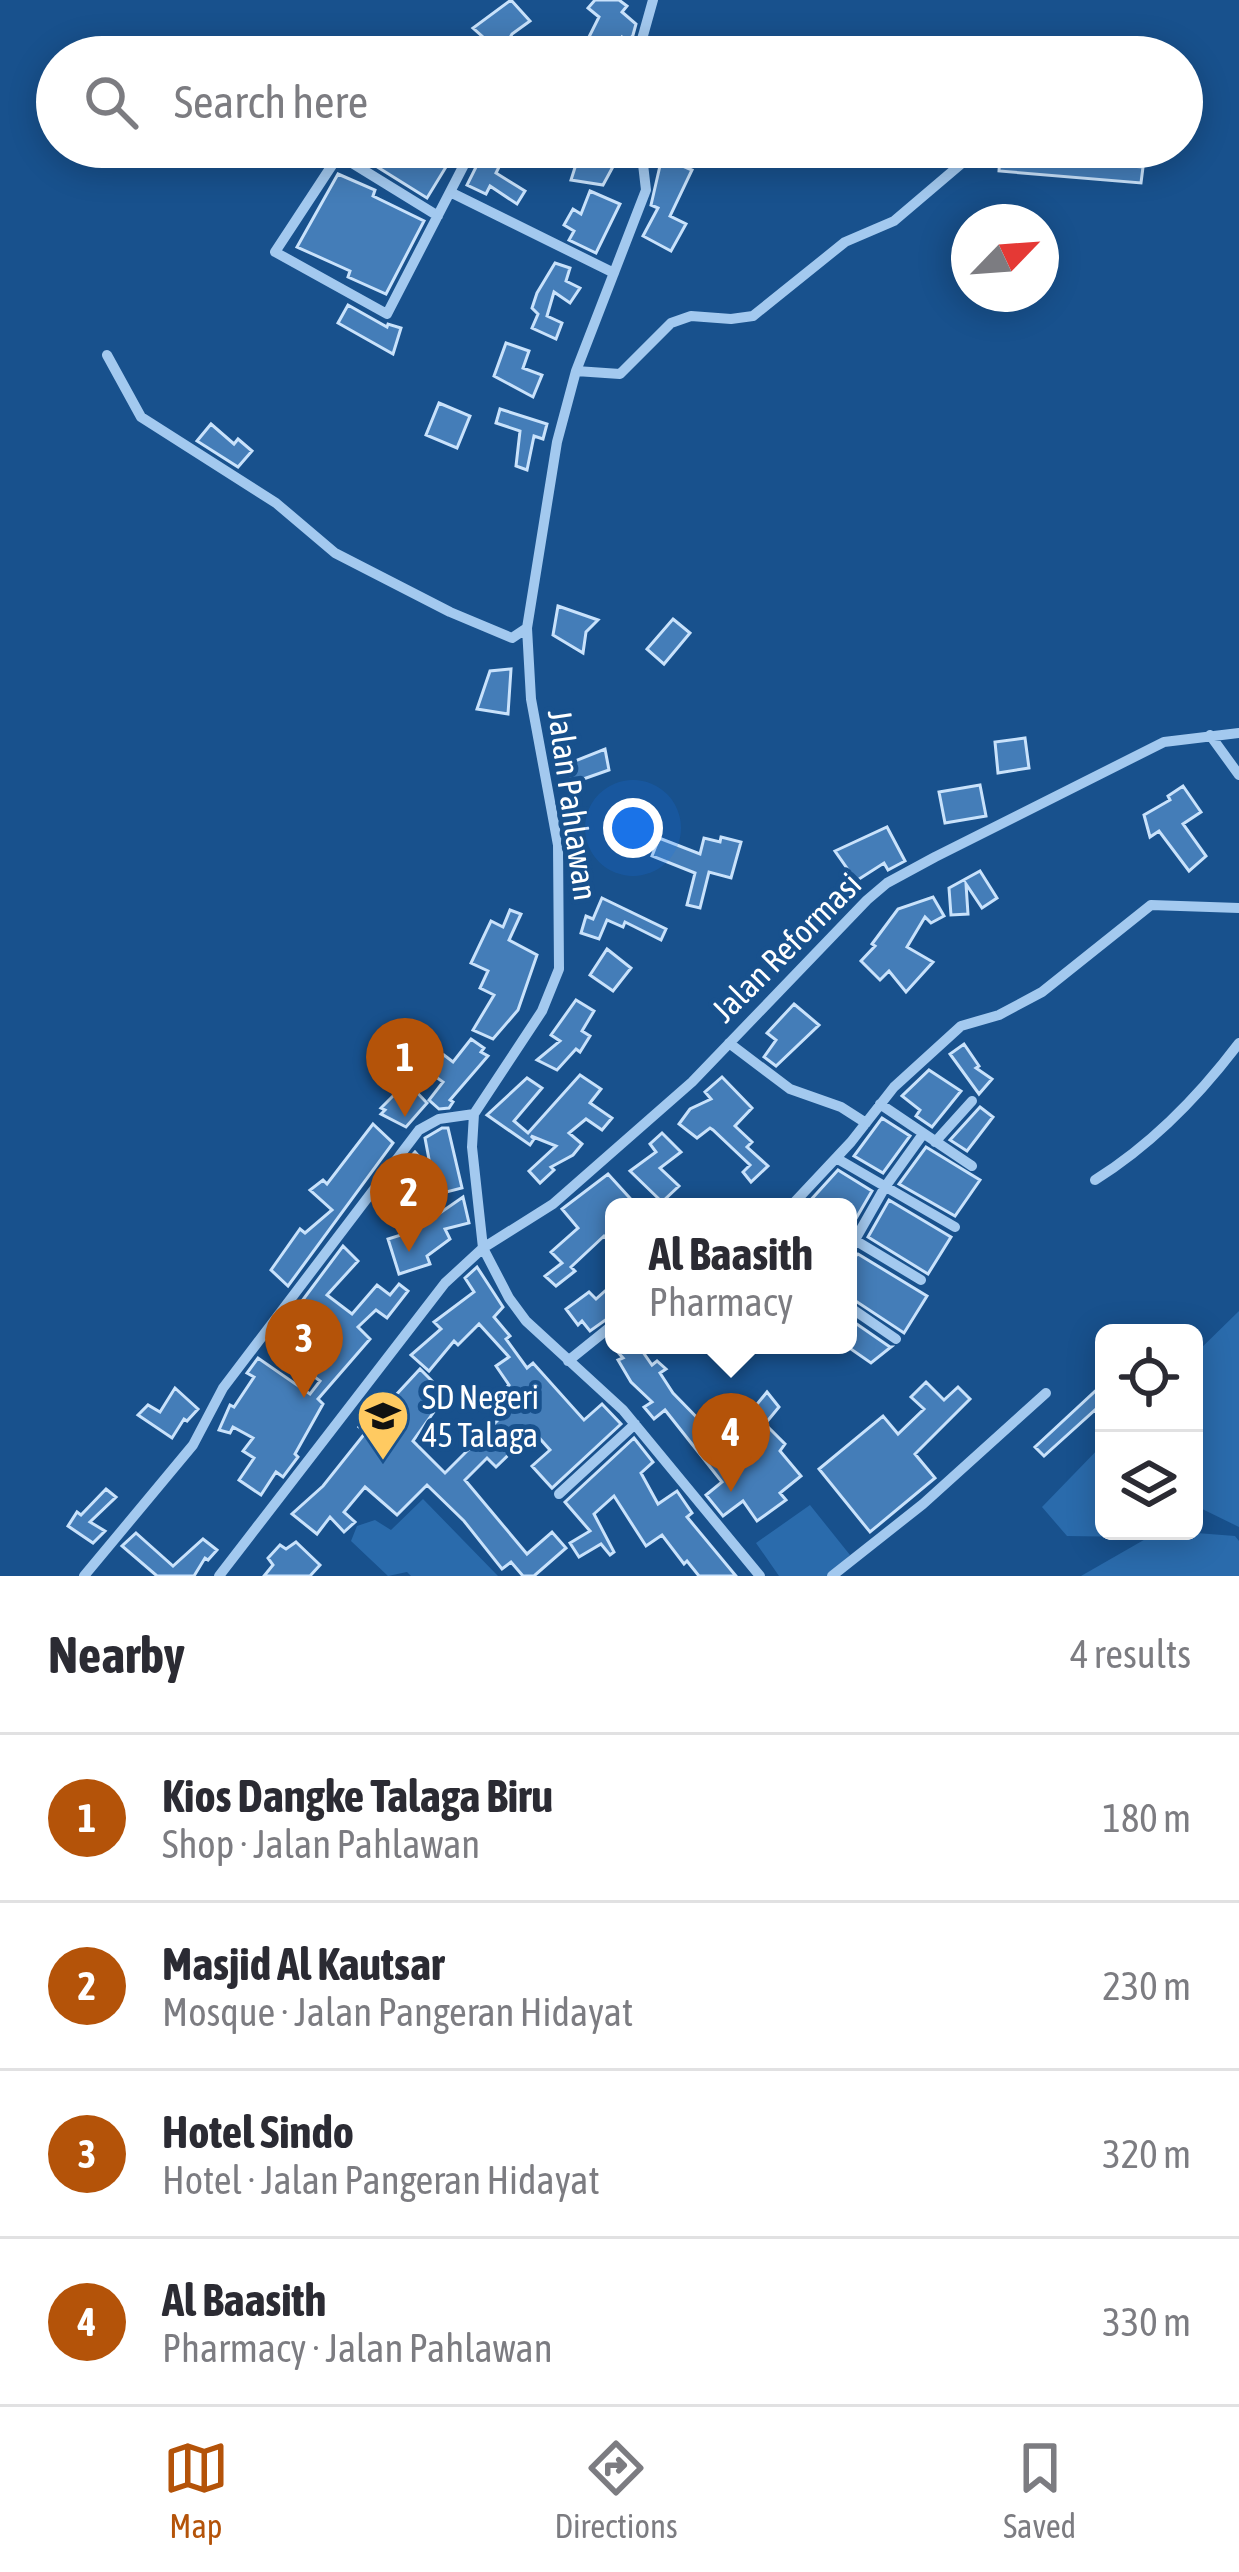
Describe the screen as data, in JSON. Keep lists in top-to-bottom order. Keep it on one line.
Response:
{"streets":{"street":["Jalan Pahlawan","Jalan Reformasi"]},"places":{"school or university":["SD Negeri 45 Talaga"]},"north":"top right","page":{"search":"Search here","pins":["1","2","3","4"],"popup":["Al Baasith","Pharmacy"],"heading":["Nearby","4 results"],"list":[{"mark":"1","name":"Kios Dangke Talaga Biru","note":"Shop · Jalan Pahlawan","value":"180 m"},{"mark":"2","name":"Masjid Al Kautsar","note":"Mosque · Jalan Pangeran Hidayat","value":"230 m"},{"mark":"3","name":"Hotel Sindo","note":"Hotel · Jalan Pangeran Hidayat","value":"320 m"},{"mark":"4","name":"Al Baasith","note":"Pharmacy · Jalan Pahlawan","value":"330 m"}],"nav":["Map","Directions","Saved"]}}
